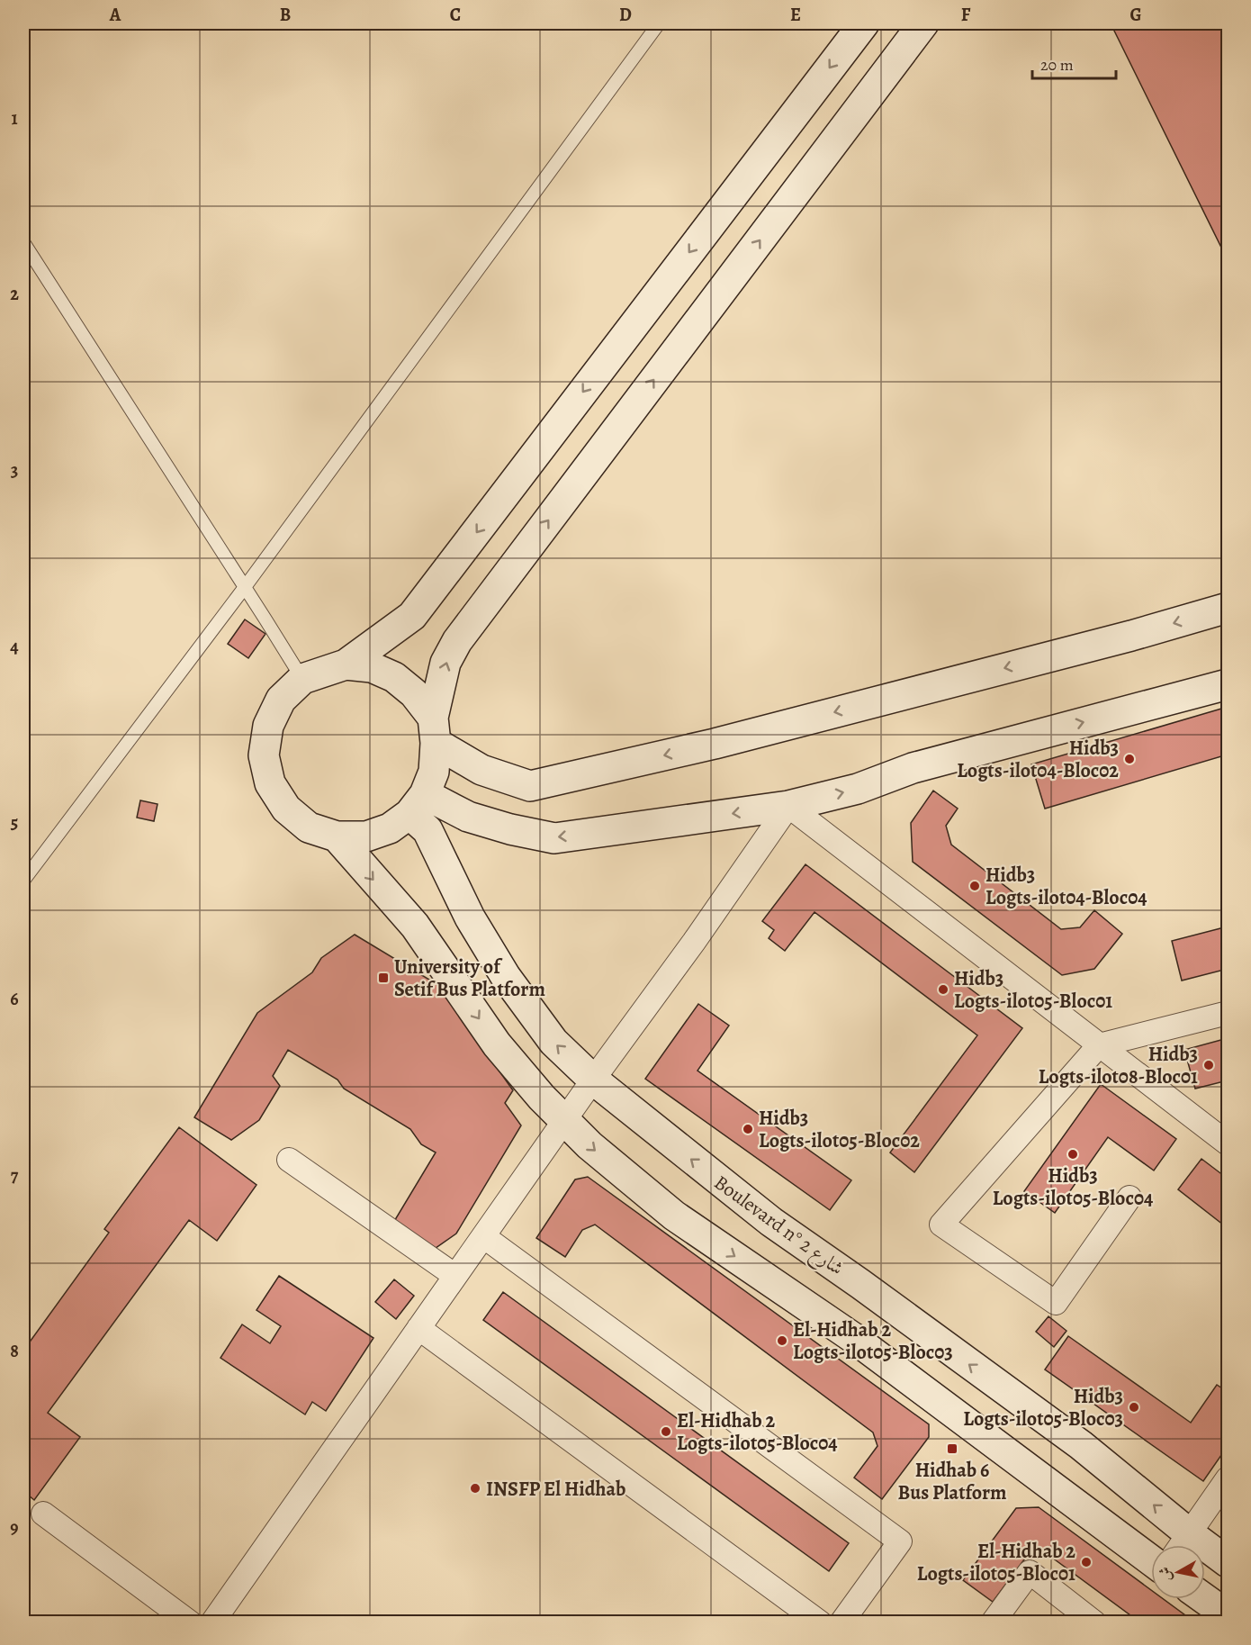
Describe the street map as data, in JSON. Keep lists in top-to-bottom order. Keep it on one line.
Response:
{"streets":{"main road":["Boulevard n° شارع 2"]},"places":{"other":["Hidb3 Logts-ilot04-Bloc02","Hidb3 Logts-ilot04-Bloc04","Hidb3 Logts-ilot05-Bloc01","Hidb3 Logts-ilot08-Bloc01","Hidb3 Logts-ilot05-Bloc02","Hidb3 Logts-ilot05-Bloc04","El-Hidhab 2 Logts-ilot05-Bloc03","Hidb3 Logts-ilot05-Bloc03","El-Hidhab 2 Logts-ilot05-Bloc04","INSFP El Hidhab","El-Hidhab 2 Logts-ilot05-Bloc01"],"transit":["University of Setif Bus Platform","Hidhab 6 Bus Platform"]},"scale_bar":"20 m","north":"left","grid":{"columns":["A","B","C","D","E","F","G"],"rows":["1","2","3","4","5","6","7","8","9"]}}
